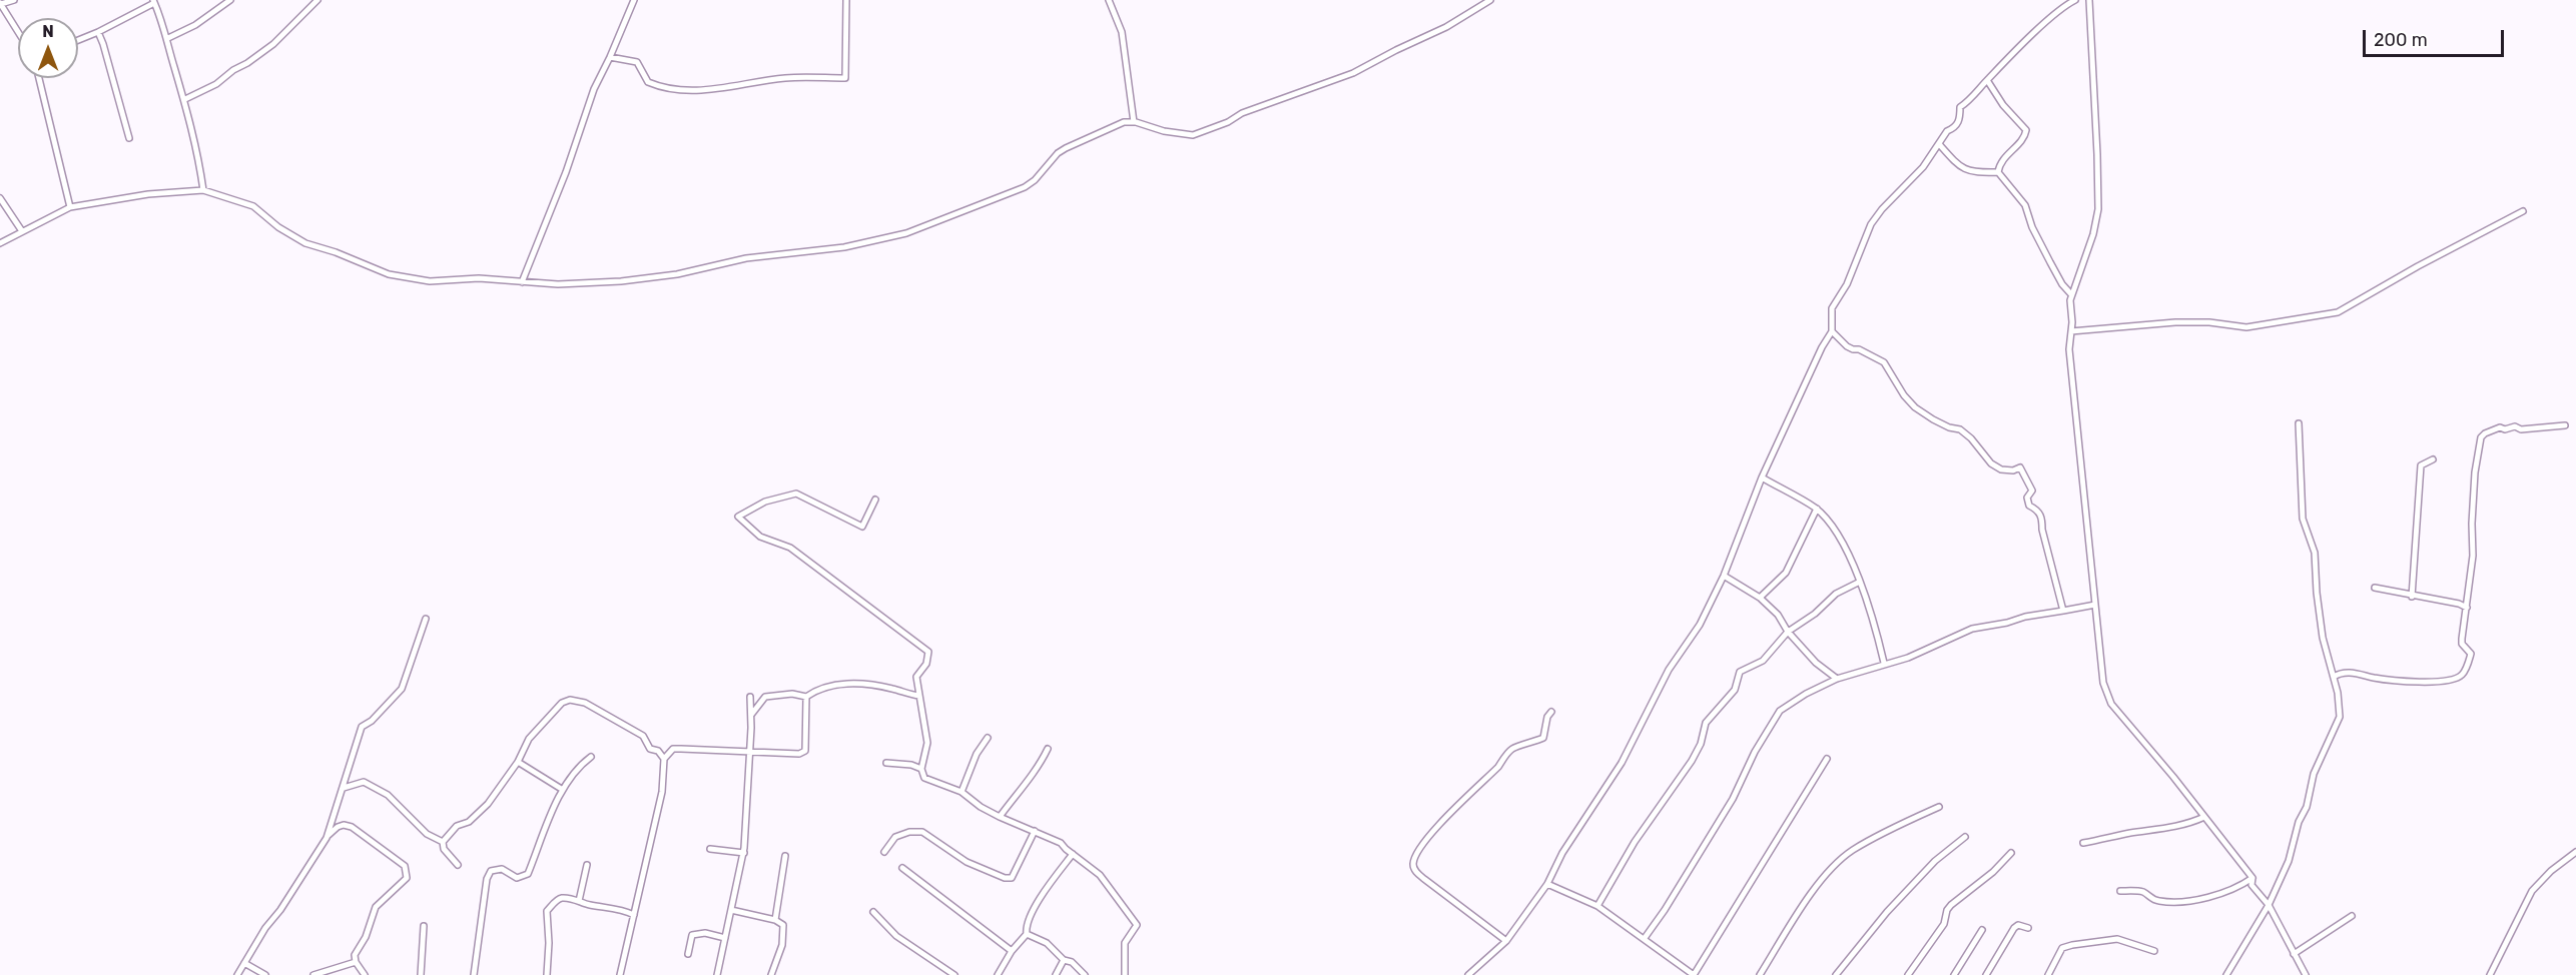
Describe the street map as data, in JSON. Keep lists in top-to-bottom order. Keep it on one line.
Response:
{"scale_bar":"200 m","north":"top"}
